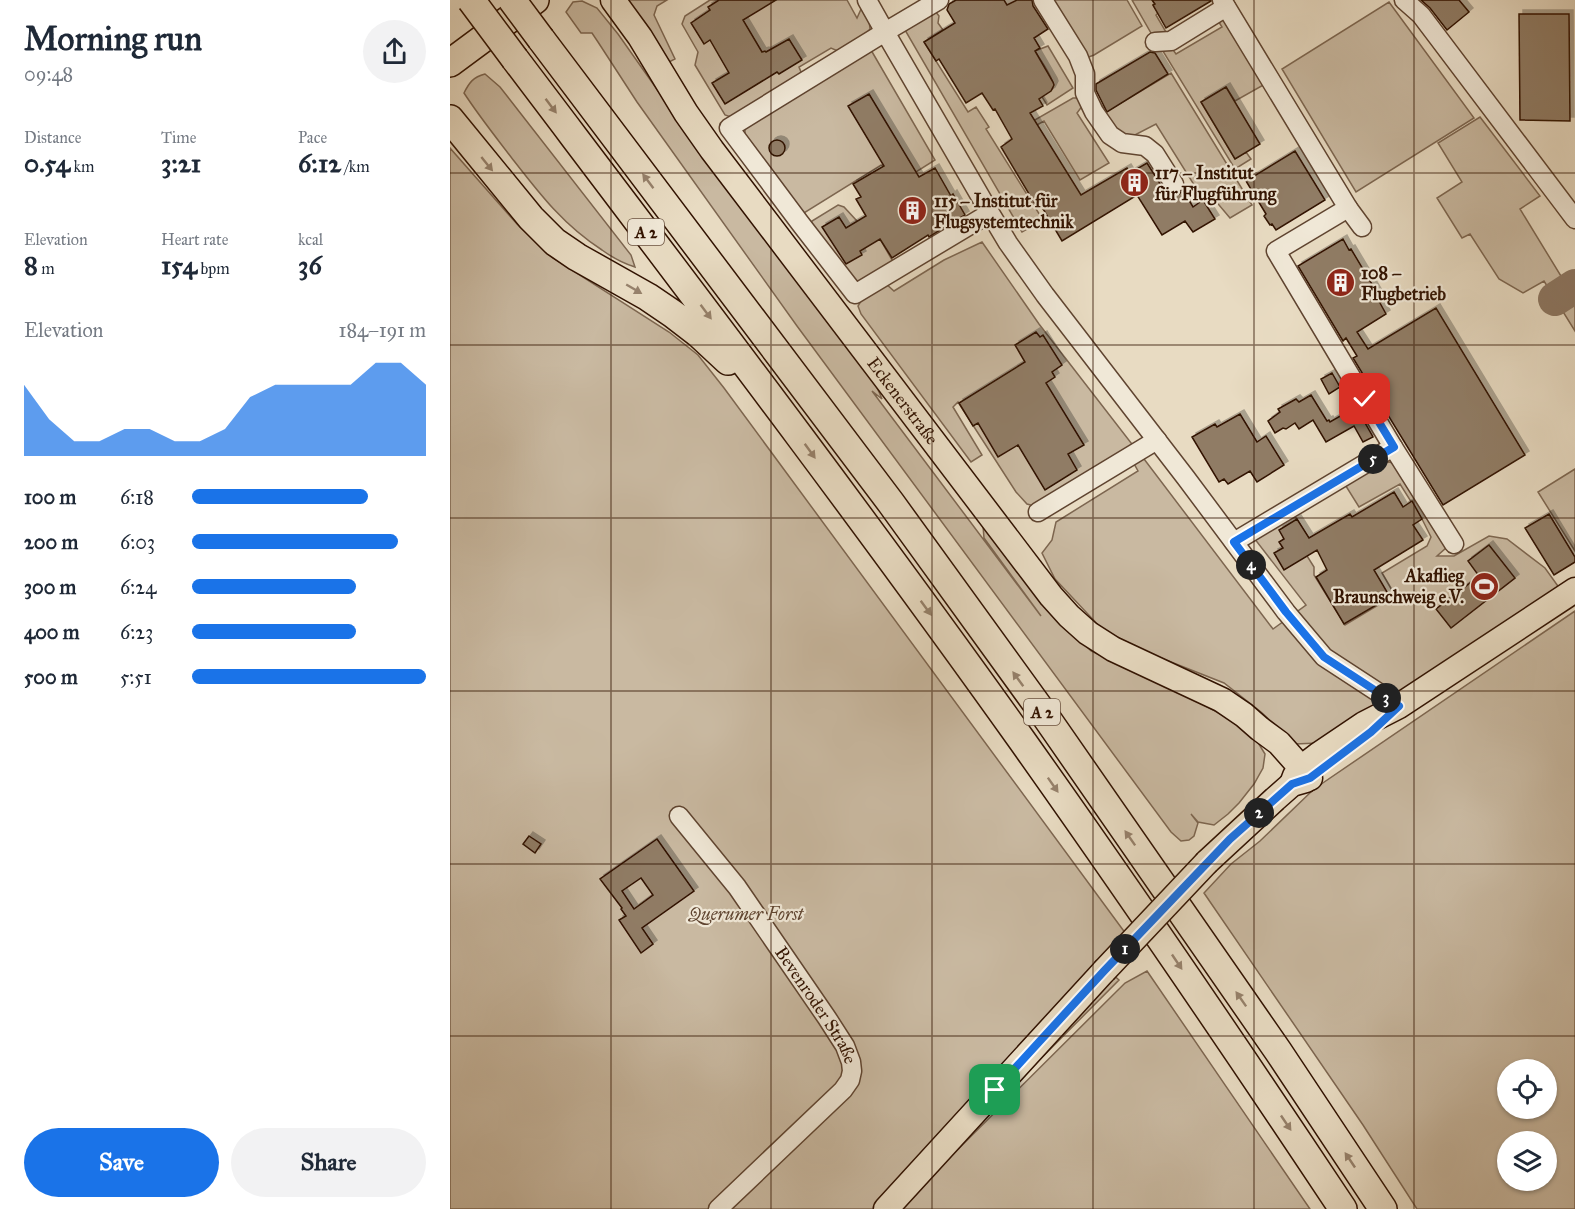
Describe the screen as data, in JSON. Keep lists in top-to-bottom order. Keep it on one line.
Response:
{"streets":{"highway":["A 2"],"main road":["Eckenerstraße"],"lane":["Bevenroder Straße"]},"parks":["Querumer Forst"],"places":{"building":["117 – Institut für Flugführung","115 – Institut für Flugsystemtechnik","108 – Flugbetrieb"],"sports":["Akaflieg Braunschweig e.V."]},"page":{"heading":["Morning run","09:48"],"stats":[["Distance","0.54 km"],["Time","3:21"],["Pace","6:12 /km"],["Elevation","8 m"],["Heart rate","154 bpm"],["kcal","36"]],"chart":["Elevation","184–191 m"],"pins":["5","4","3","2","1"],"list":[{"name":"100 m","note":"6:18"},{"name":"200 m","note":"6:03"},{"name":"300 m","note":"6:24"},{"name":"400 m","note":"6:23"},{"name":"500 m","note":"5:51"}],"buttons":["Save","Share"]}}
